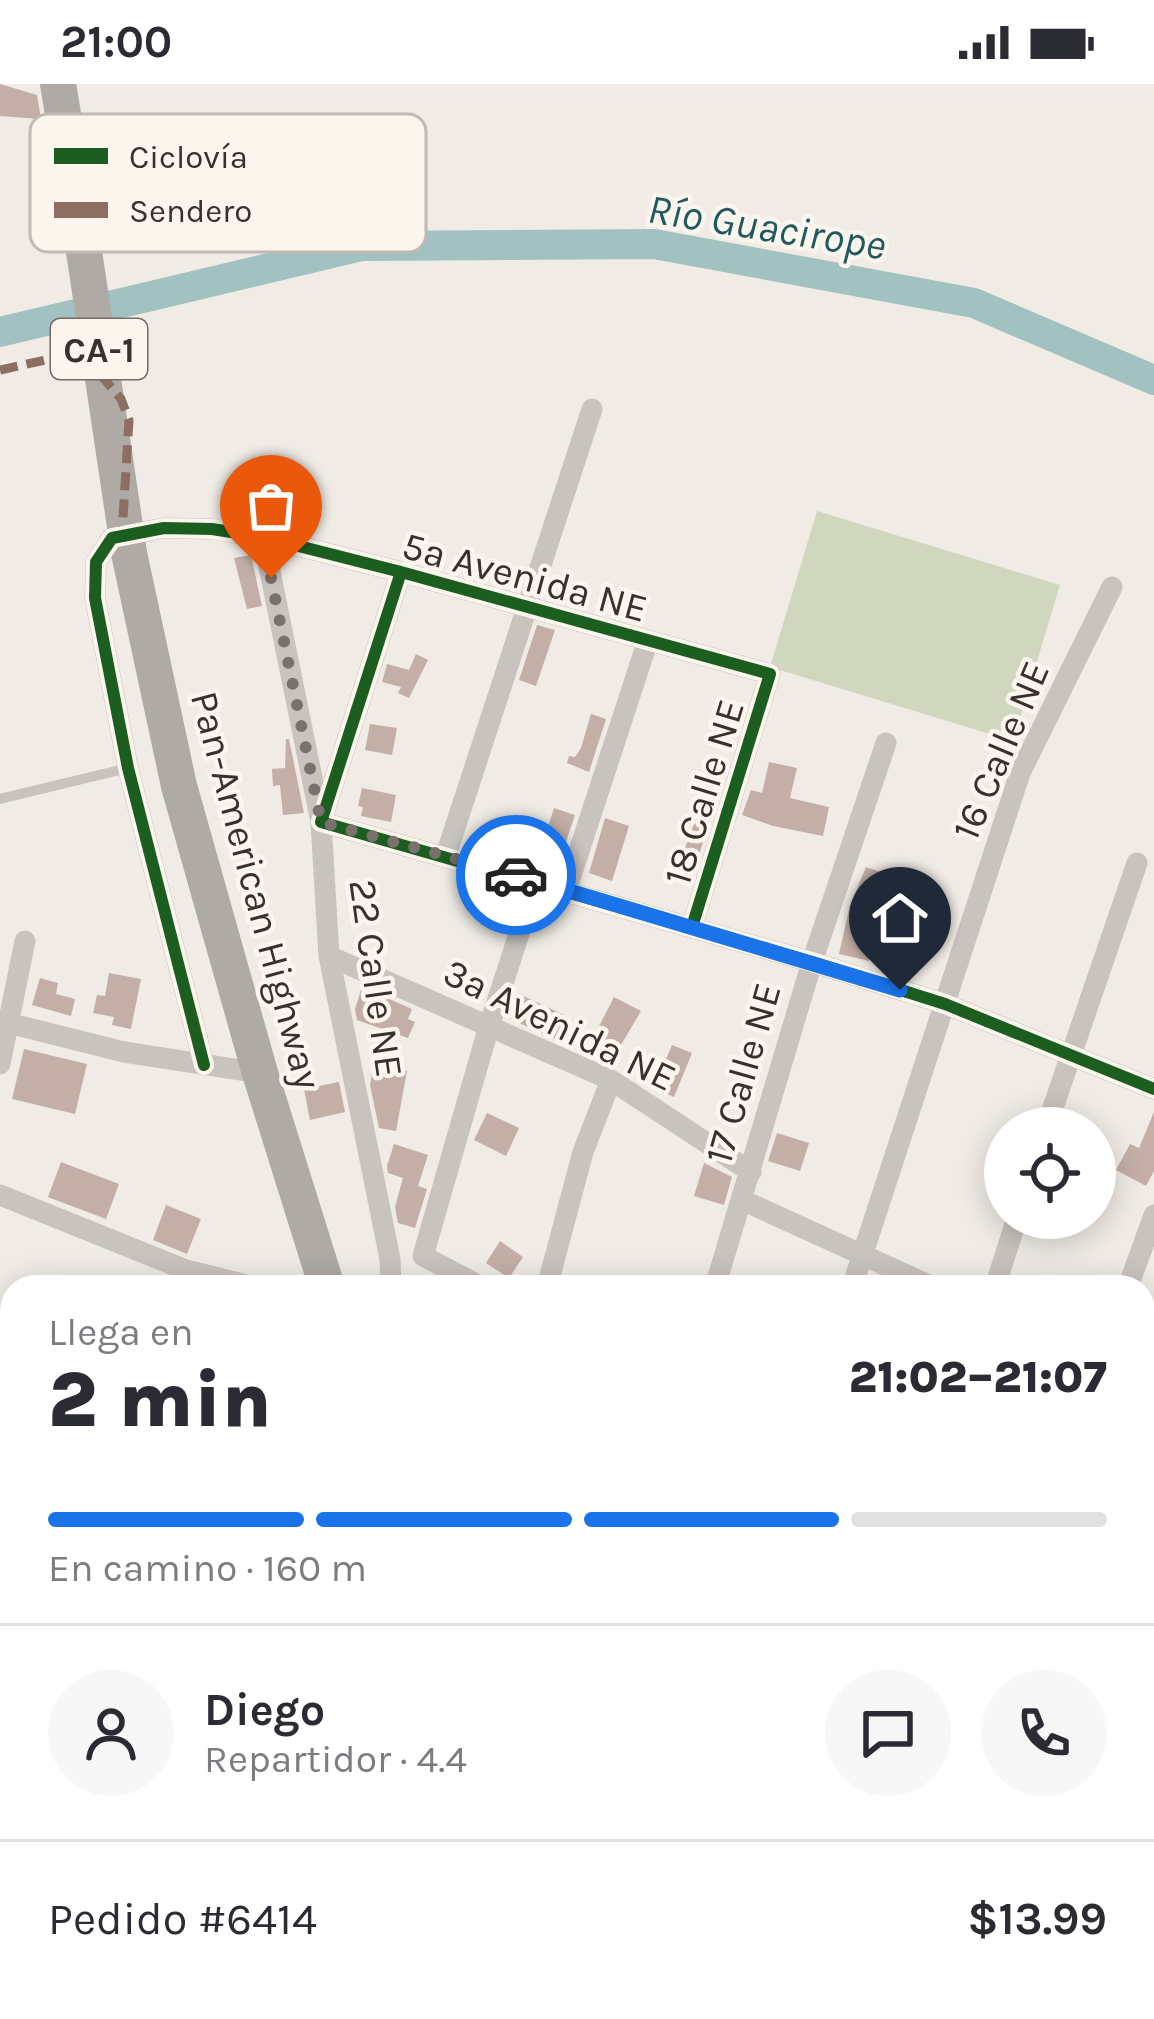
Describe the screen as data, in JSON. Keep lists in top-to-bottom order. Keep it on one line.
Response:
{"streets":{"highway":["CA-1","Pan-American Highway"],"street":["5a Avenida NE","16 Calle NE","18 Calle NE","22 Calle NE","3a Avenida NE","17 Calle NE"]},"crossings":[["5a Avenida NE","18 Calle NE"],["5a Avenida NE","22 Calle NE"],["22 Calle NE","3a Avenida NE"],["3a Avenida NE","17 Calle NE"]],"water":["Río Guacirope"],"legend":["Ciclovía","Sendero"],"page":{"status":"21:00","heading":["2 min","Llega en","21:02–21:07"],"panel":["Diego","Repartidor · 4.4","Pedido #6414","$13.99"],"bar":"En camino · 160 m"}}
